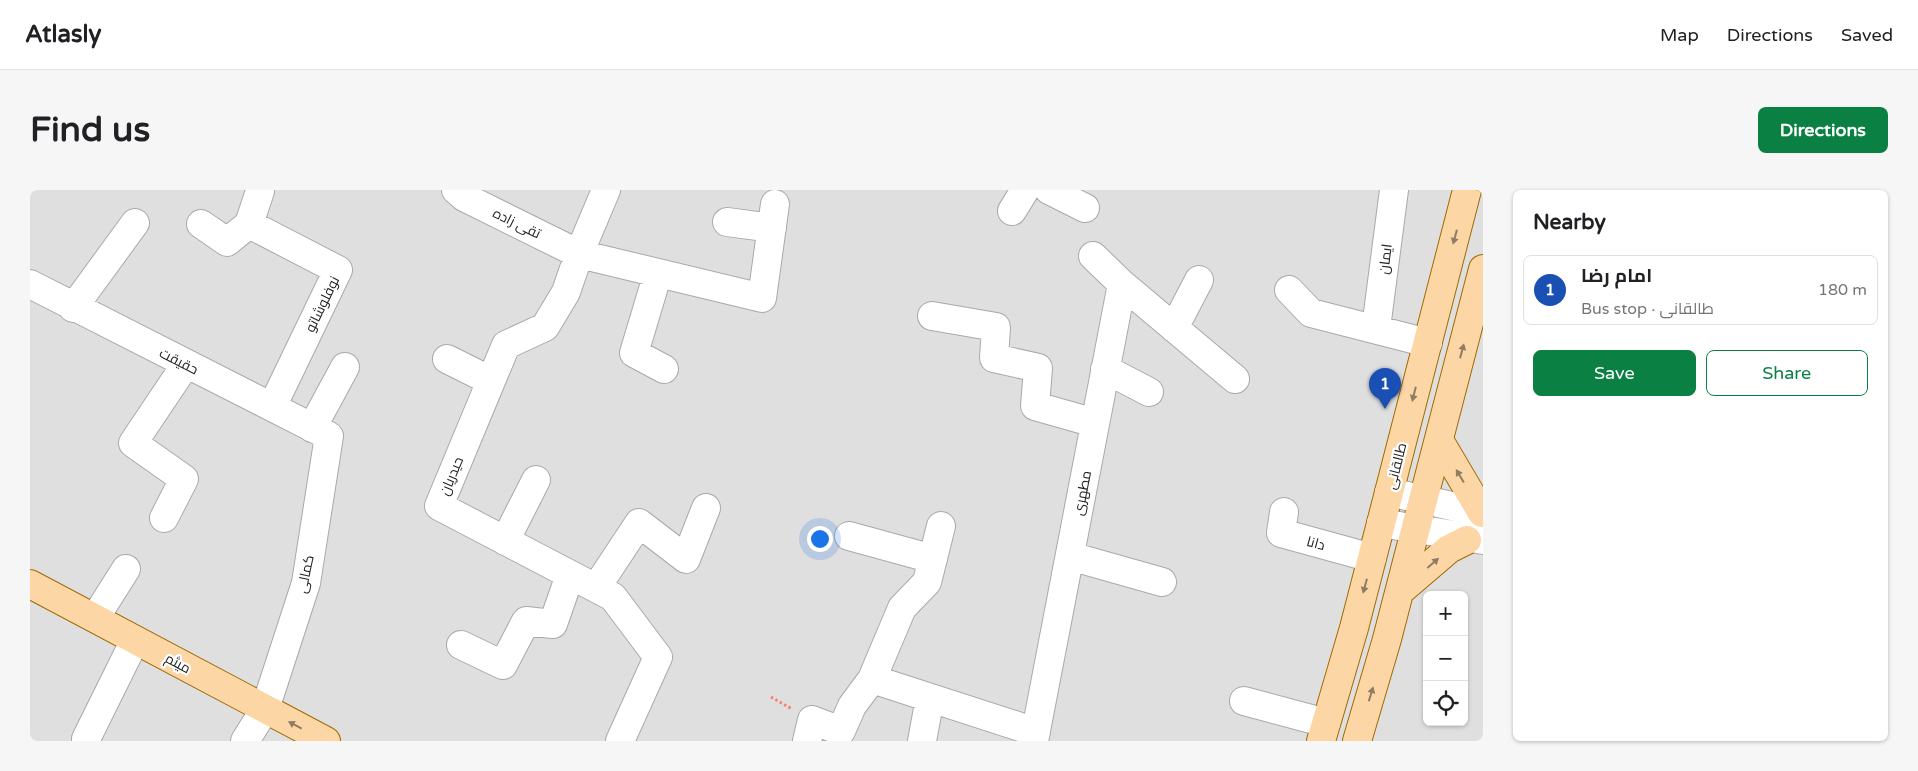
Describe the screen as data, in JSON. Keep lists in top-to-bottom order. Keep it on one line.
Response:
{"streets":{"main road":["طالقانی","میثم"],"street":["تقی زاده","ایمان","نوفلوشاتو","حقیقت","حیدریان","مطهری","دانا","کمالی"]},"crossings":[["تقی زاده","حیدریان"],["نوفلوشاتو","حقیقت"],["حقیقت","کمالی"],["طالقانی","دانا"],["کمالی","میثم"]],"page":{"header":"Atlasly","nav":["Map","Directions","Saved"],"buttons":["Directions",["Save","Share"]],"title":"Find us","heading":"Nearby","list":[{"mark":"1","name":"امام رضا","note":"Bus stop · طالقانی","value":"180 m"}],"pins":"1","map_buttons":["+","−"]}}
